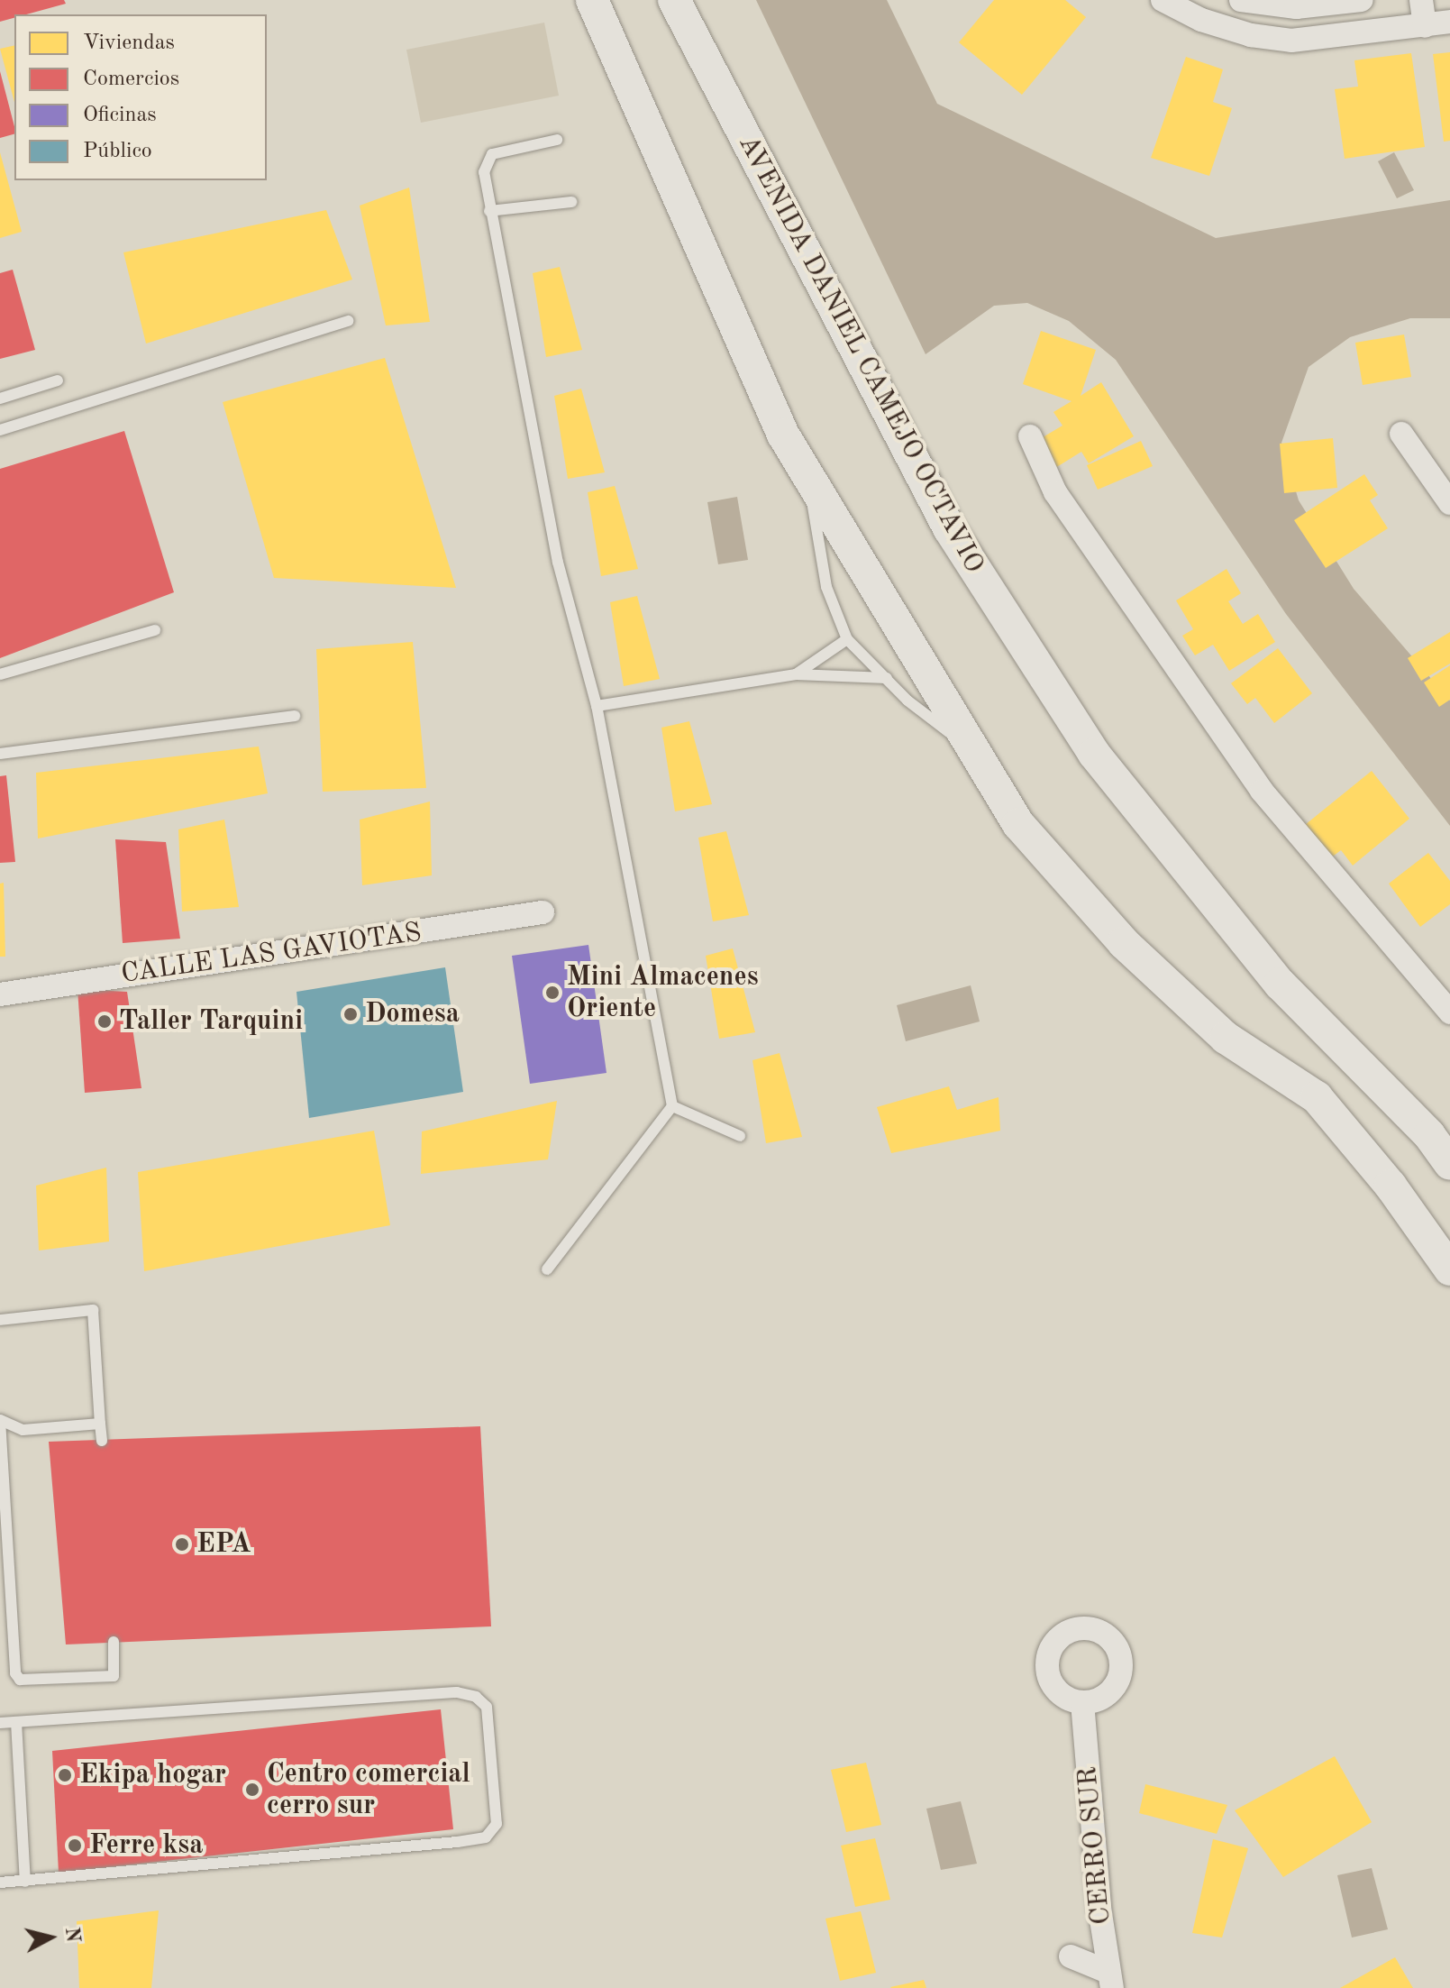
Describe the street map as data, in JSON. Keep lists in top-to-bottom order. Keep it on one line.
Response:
{"streets":{"main road":["AVENIDA DANIEL CAMEJO OCTAVIO"],"street":["CALLE LAS GAVIOTAS","CERRO SUR"]},"places":["Mini Almacenes Oriente","Domesa","Taller Tarquini","EPA","Ekipa hogar","Centro comercial cerro sur","Ferre ksa"],"legend":["Viviendas","Comercios","Oficinas","Público"],"north":"right"}
